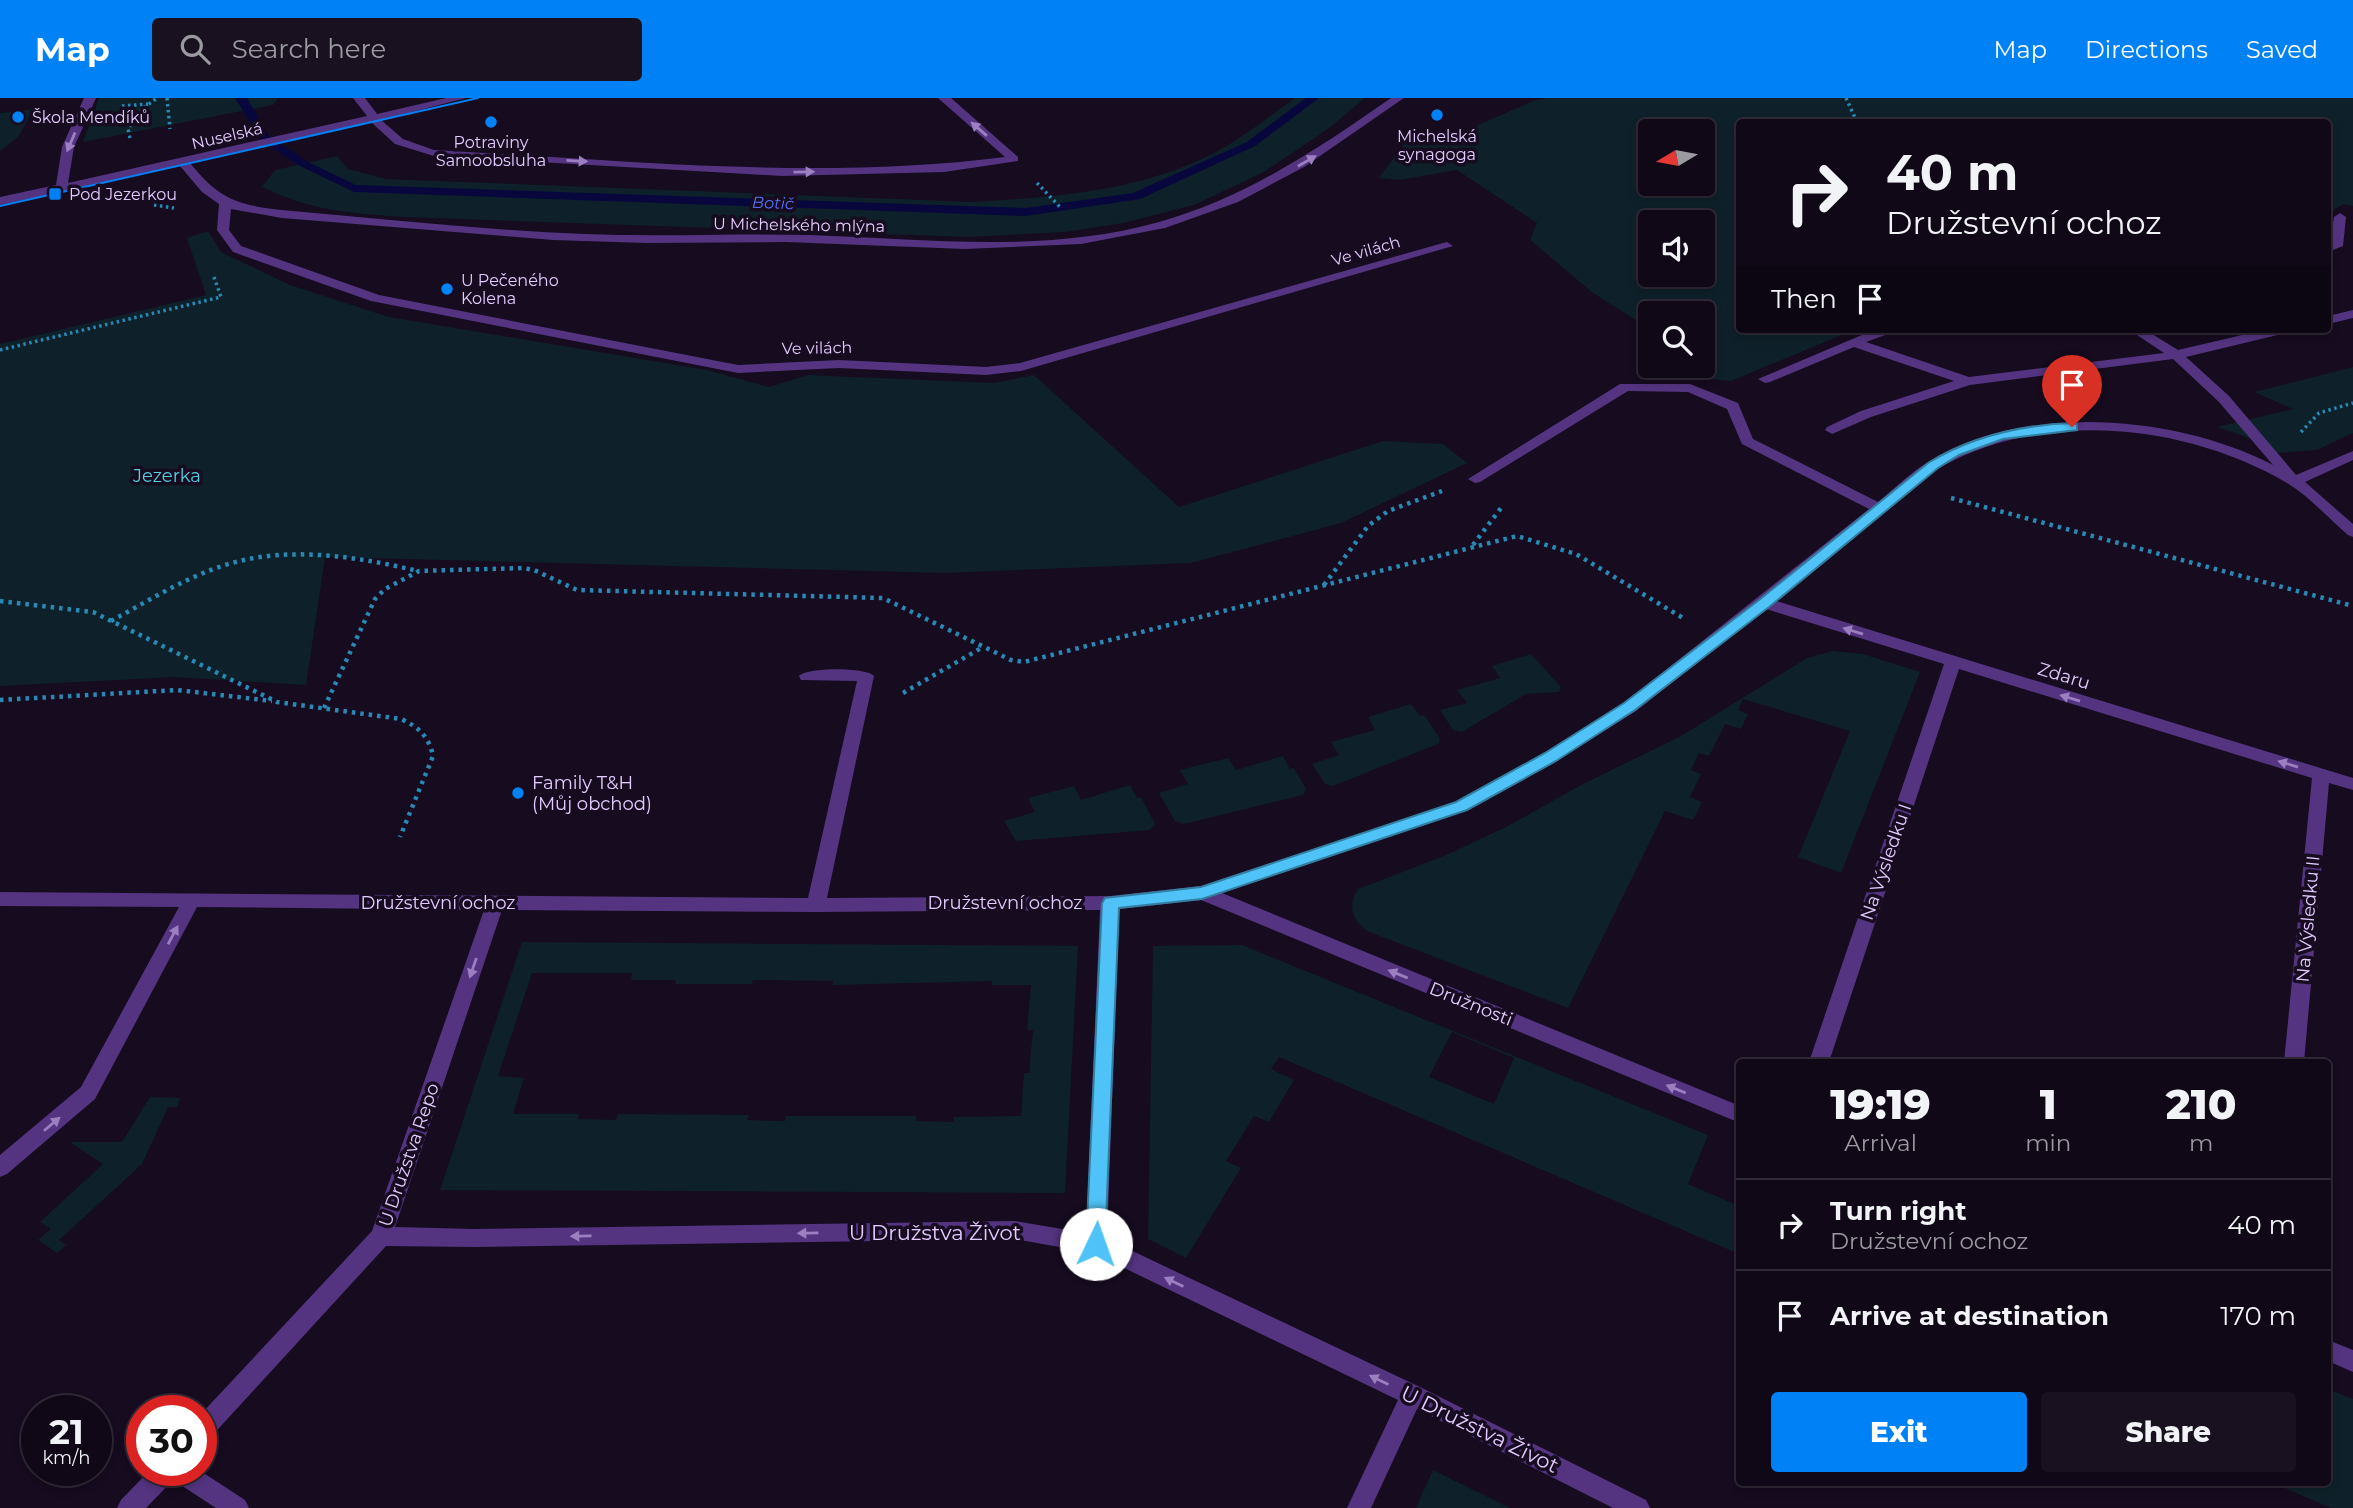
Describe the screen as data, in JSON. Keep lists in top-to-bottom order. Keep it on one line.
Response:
{"streets":{"street":["Nuselská","U Michelského mlýna","Ve vilách","Zdaru","Na Výsledku I","Družstevní ochoz","Na Výsledku II","Družnosti","U Družstva Repo","U Družstva Život"]},"crossings":[["Nuselská","U Michelského mlýna"],["U Michelského mlýna","Ve vilách"],["Zdaru","Na Výsledku I"],["Zdaru","Družstevní ochoz"],["Zdaru","Na Výsledku II"],["Družstevní ochoz","Družnosti"],["Družstevní ochoz","U Družstva Repo"],["U Družstva Repo","U Družstva Život"]],"one_way":["U Michelského mlýna","Zdaru","Družnosti","U Družstva Repo","U Družstva Život"],"water":["Botič"],"parks":["Jezerka"],"places":{"other":["Michelská synagoga","Škola Mendíků","Potraviny Samoobsluha","U Pečeného Kolena","Family T&H (Můj obchod)"],"transit":["Pod Jezerkou"]},"north":"left","page":{"header":"Map","search":"Search here","nav":["Map","Directions","Saved"],"turn":["40 m","Družstevní ochoz"],"then":"Then","eta":["19:19","Arrival","1","min","210","m"],"list":[{"name":"Turn right","note":"Družstevní ochoz","value":"40 m"},{"name":"Arrive at destination","value":"170 m"}],"buttons":["Exit","Share"],"speed":"21 km/h","limit":"30"}}
